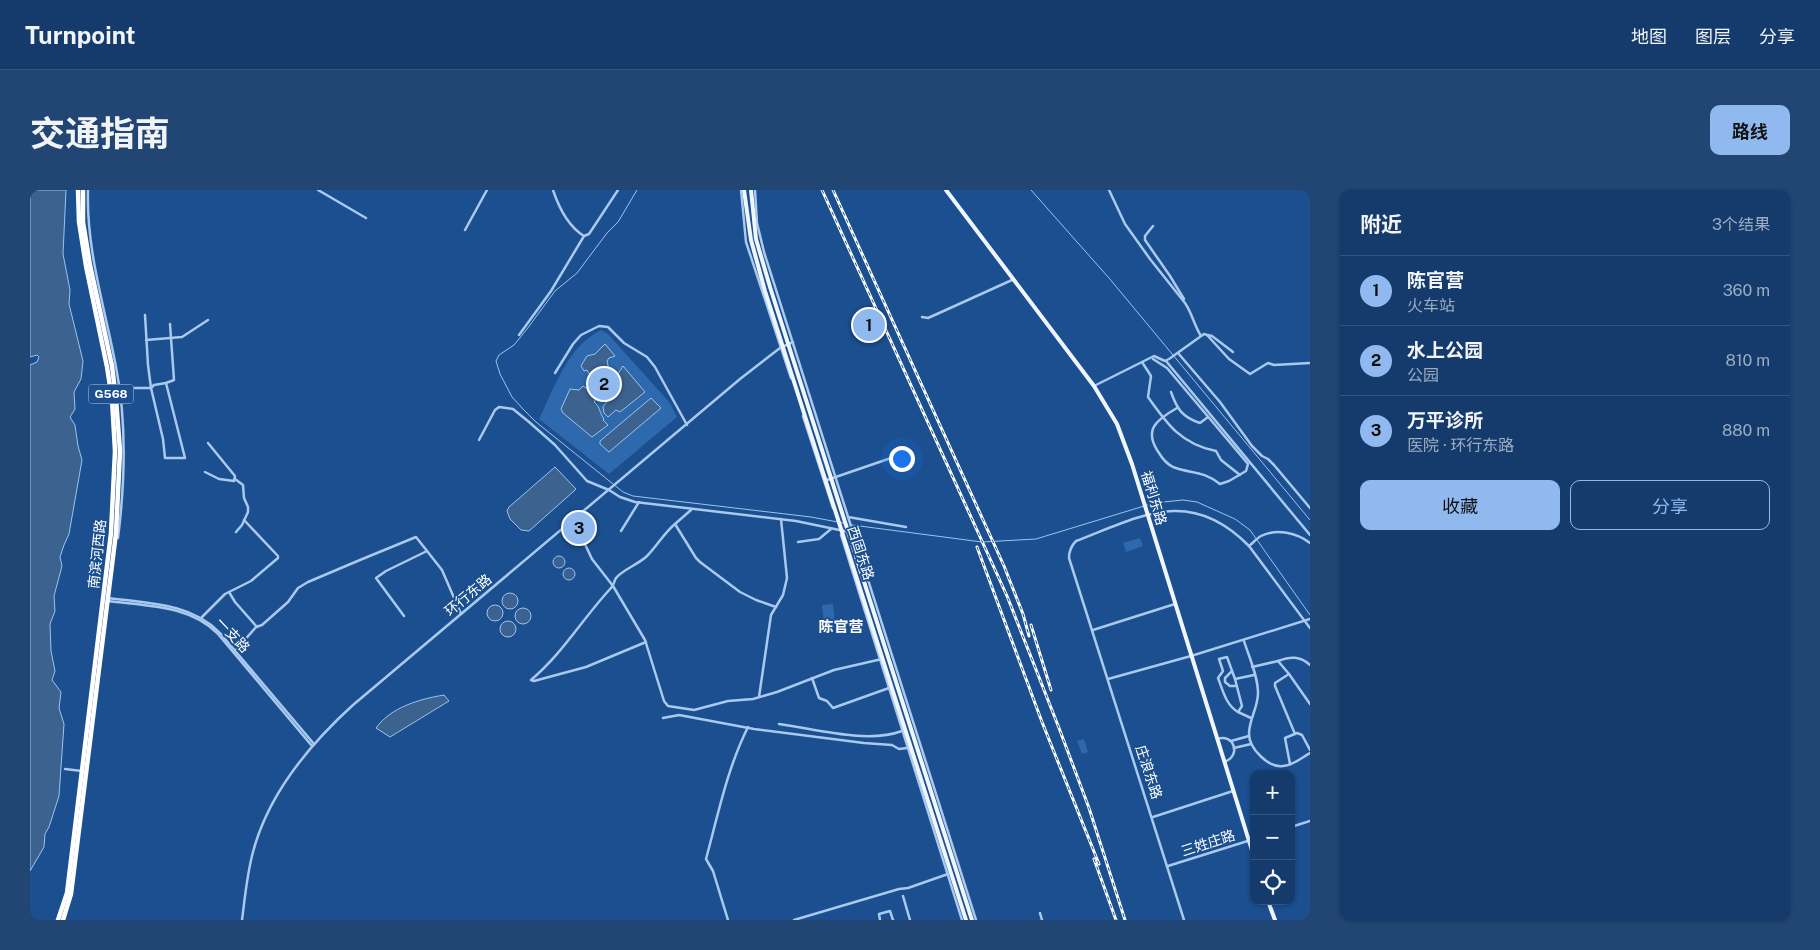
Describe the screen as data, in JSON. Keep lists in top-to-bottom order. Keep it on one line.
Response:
{"streets":{"highway":["G568","南滨河西路"],"main road":["福利东路","西固东路"],"street":["环行东路","一支路","庄浪东路","三姓庄路"]},"crossings":[["福利东路","庄浪东路"],["福利东路","三姓庄路"],["西固东路","环行东路"],["南滨河西路","一支路"],["环行东路","一支路"],["庄浪东路","三姓庄路"]],"districts":["陈官营"],"page":{"header":"Turnpoint","nav":["地图","图层","分享"],"title":"交通指南","buttons":["路线",["收藏","分享"]],"heading":["附近","3个结果"],"list":[{"mark":"1","name":"陈官营","note":"火车站","value":"360 m"},{"mark":"2","name":"水上公园","note":"公园","value":"810 m"},{"mark":"3","name":"万平诊所","note":"医院 · 环行东路","value":"880 m"}],"pins":["1","2","3"],"map_buttons":["+","−"]}}
